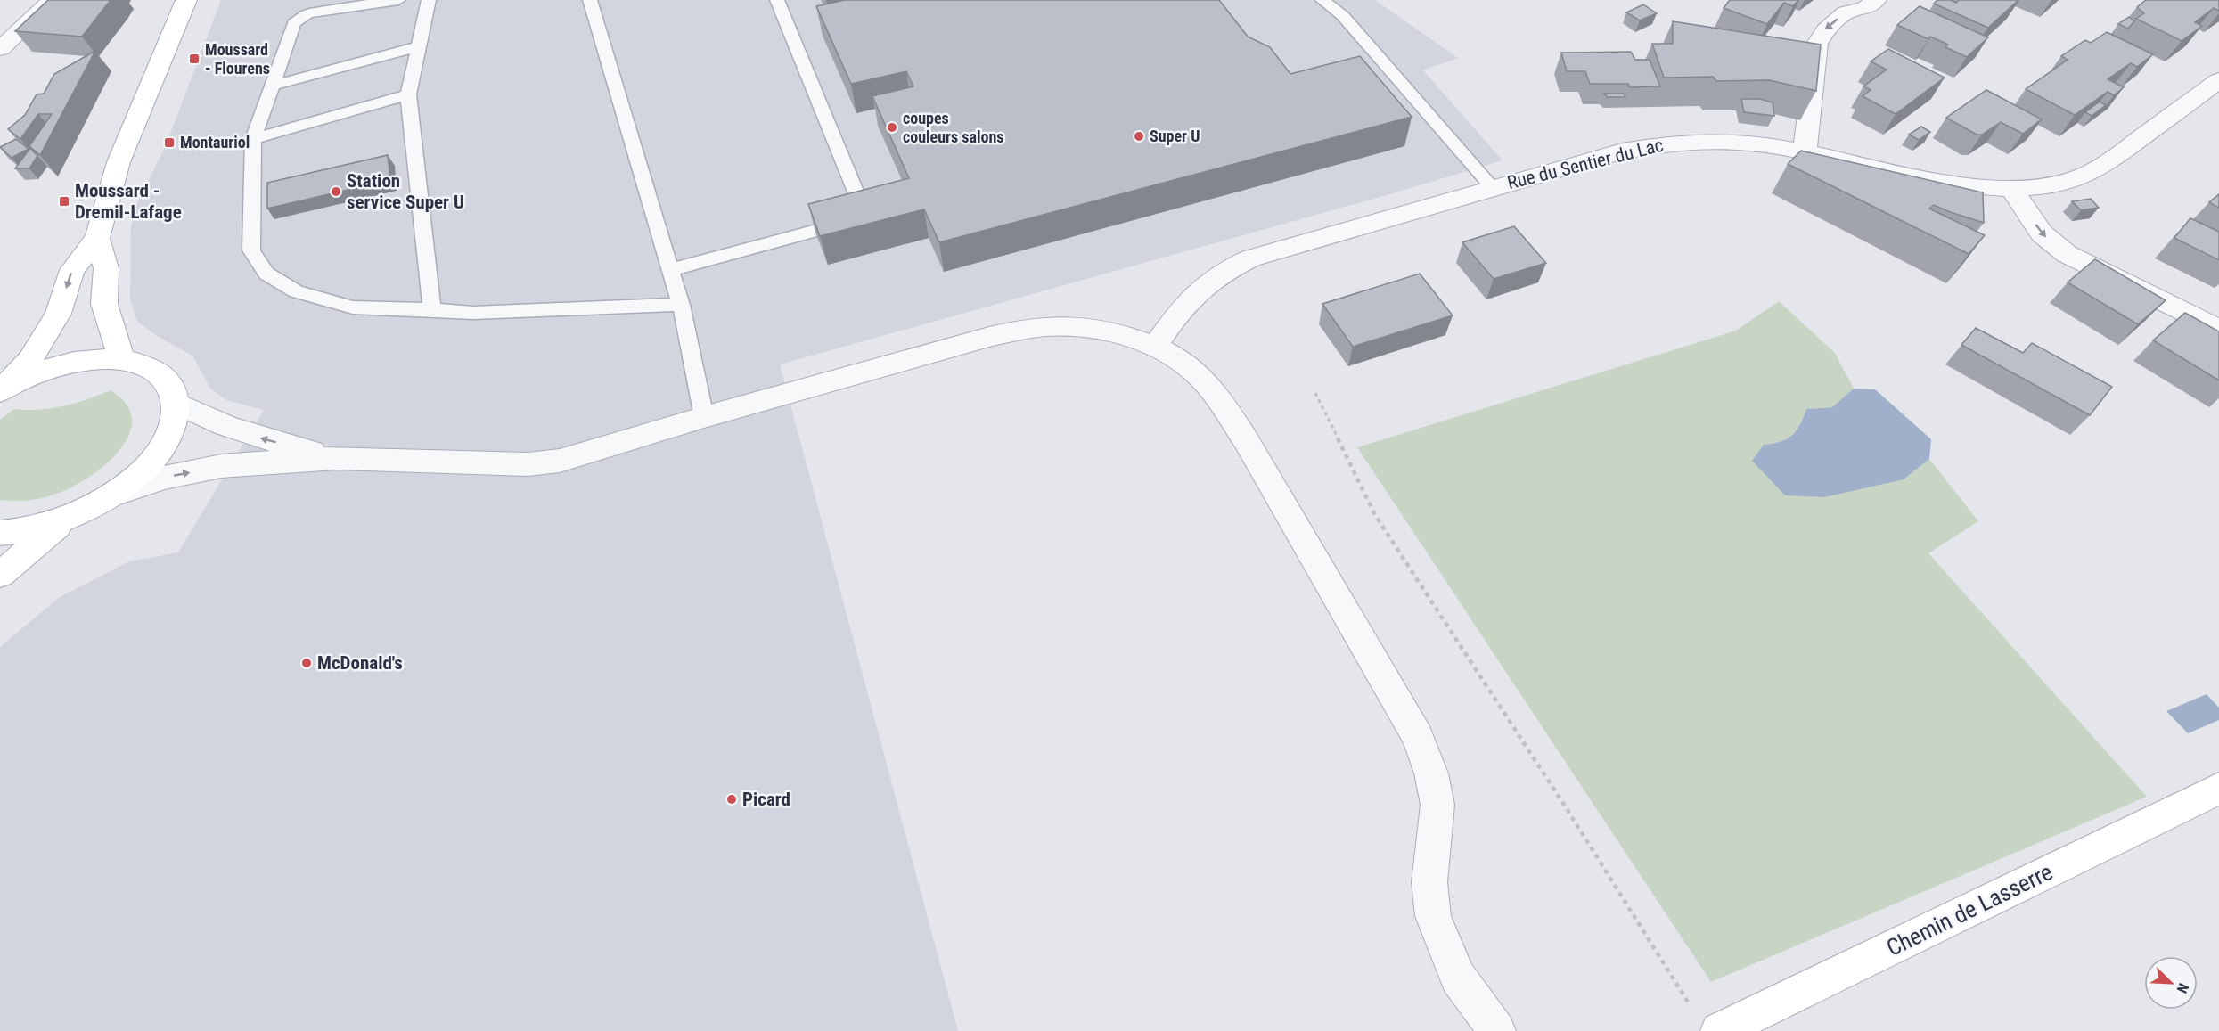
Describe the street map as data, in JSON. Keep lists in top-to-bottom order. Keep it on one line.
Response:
{"streets":{"main road":["Chemin de Lasserre"],"street":["Rue du Sentier du Lac"]},"places":{"transit":["Moussard - Flourens","Montauriol","Moussard - Dremil-Lafage"],"other":["coupes couleurs salons","Super U","Station service Super U","McDonald's","Picard"]},"north":"bottom right"}
